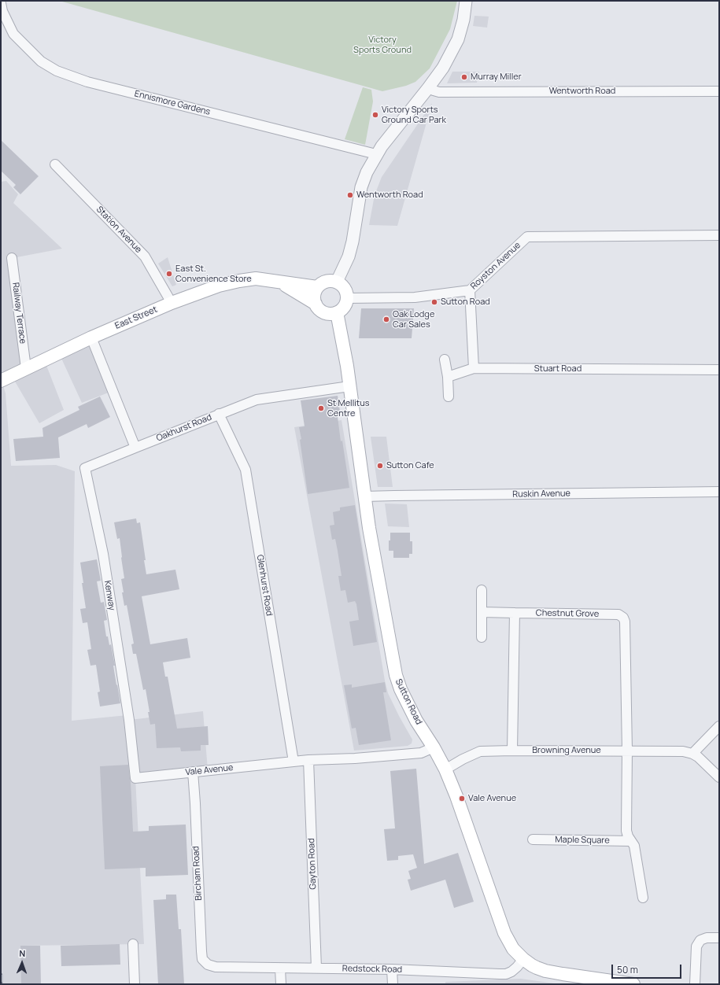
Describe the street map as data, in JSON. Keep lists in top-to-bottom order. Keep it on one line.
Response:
{"streets":{"main road":["East Street","Sutton Road"],"street":["Wentworth Road","Ennismore Gardens","Station Avenue","Royston Avenue","Railway Terrace","Stuart Road","Oakhurst Road","Ruskin Avenue","Glenhurst Road","Kenway","Chestnut Grove","Browning Avenue","Vale Avenue","Maple Square","Gayton Road","Bircham Road","Redstock Road"]},"crossings":[["Station Avenue","East Street"],["Royston Avenue","East Street"],["Royston Avenue","Sutton Road"],["Railway Terrace","East Street"],["East Street","Sutton Road"],["Oakhurst Road","Glenhurst Road"],["Oakhurst Road","Kenway"],["Oakhurst Road","Sutton Road"],["Ruskin Avenue","Sutton Road"],["Glenhurst Road","Vale Avenue"],["Kenway","Vale Avenue"],["Chestnut Grove","Browning Avenue"],["Sutton Road","Browning Avenue"],["Sutton Road","Vale Avenue"],["Sutton Road","Redstock Road"],["Vale Avenue","Gayton Road"],["Vale Avenue","Bircham Road"],["Gayton Road","Redstock Road"],["Bircham Road","Redstock Road"]],"parks":["Victory Sports Ground"],"places":["Murray Miller","Victory Sports Ground Car Park","Wentworth Road","East St. Convenience Store","Sutton Road","Oak Lodge Car Sales","St Mellitus Centre","Sutton Cafe","Vale Avenue"],"scale_bar":"50 m","north":"top"}
